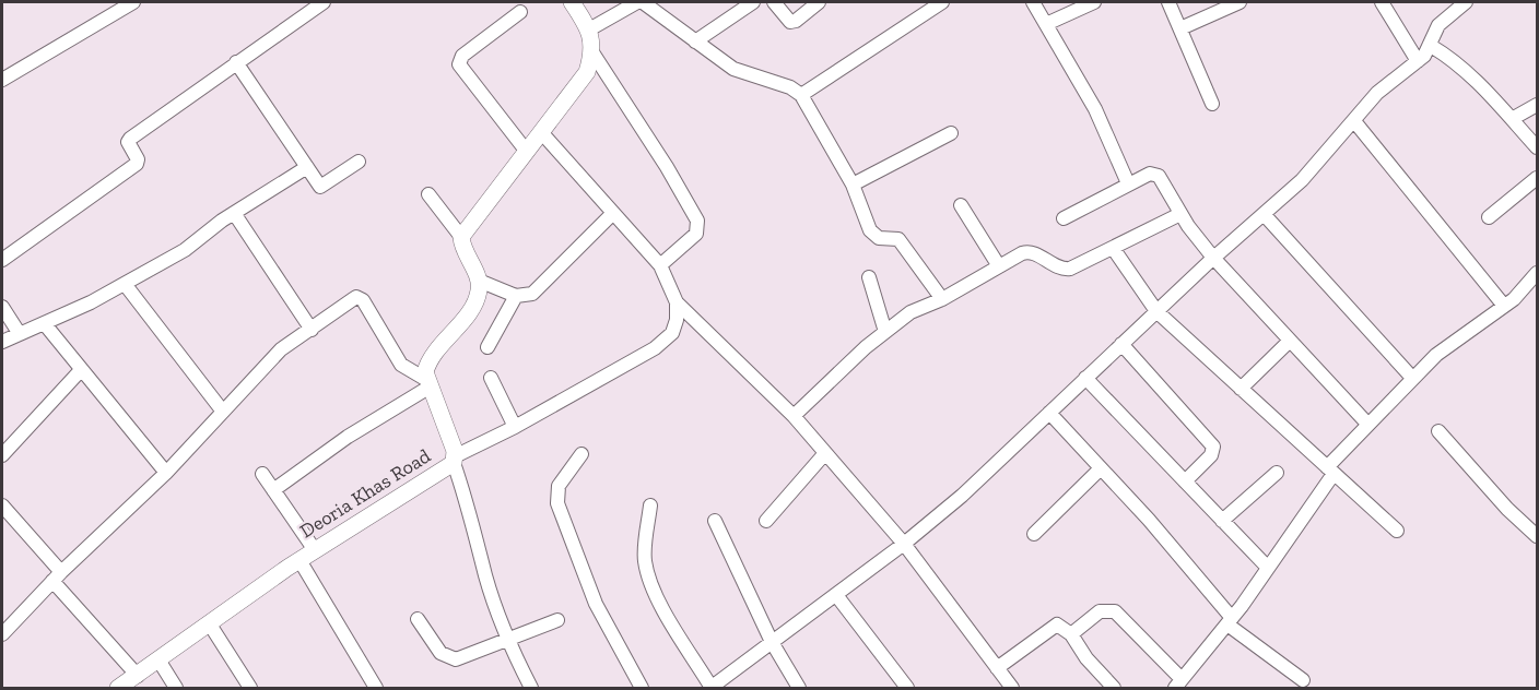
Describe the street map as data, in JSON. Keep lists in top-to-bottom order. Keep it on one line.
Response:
{"streets":{"street":["Deoria Khas Road"]}}
